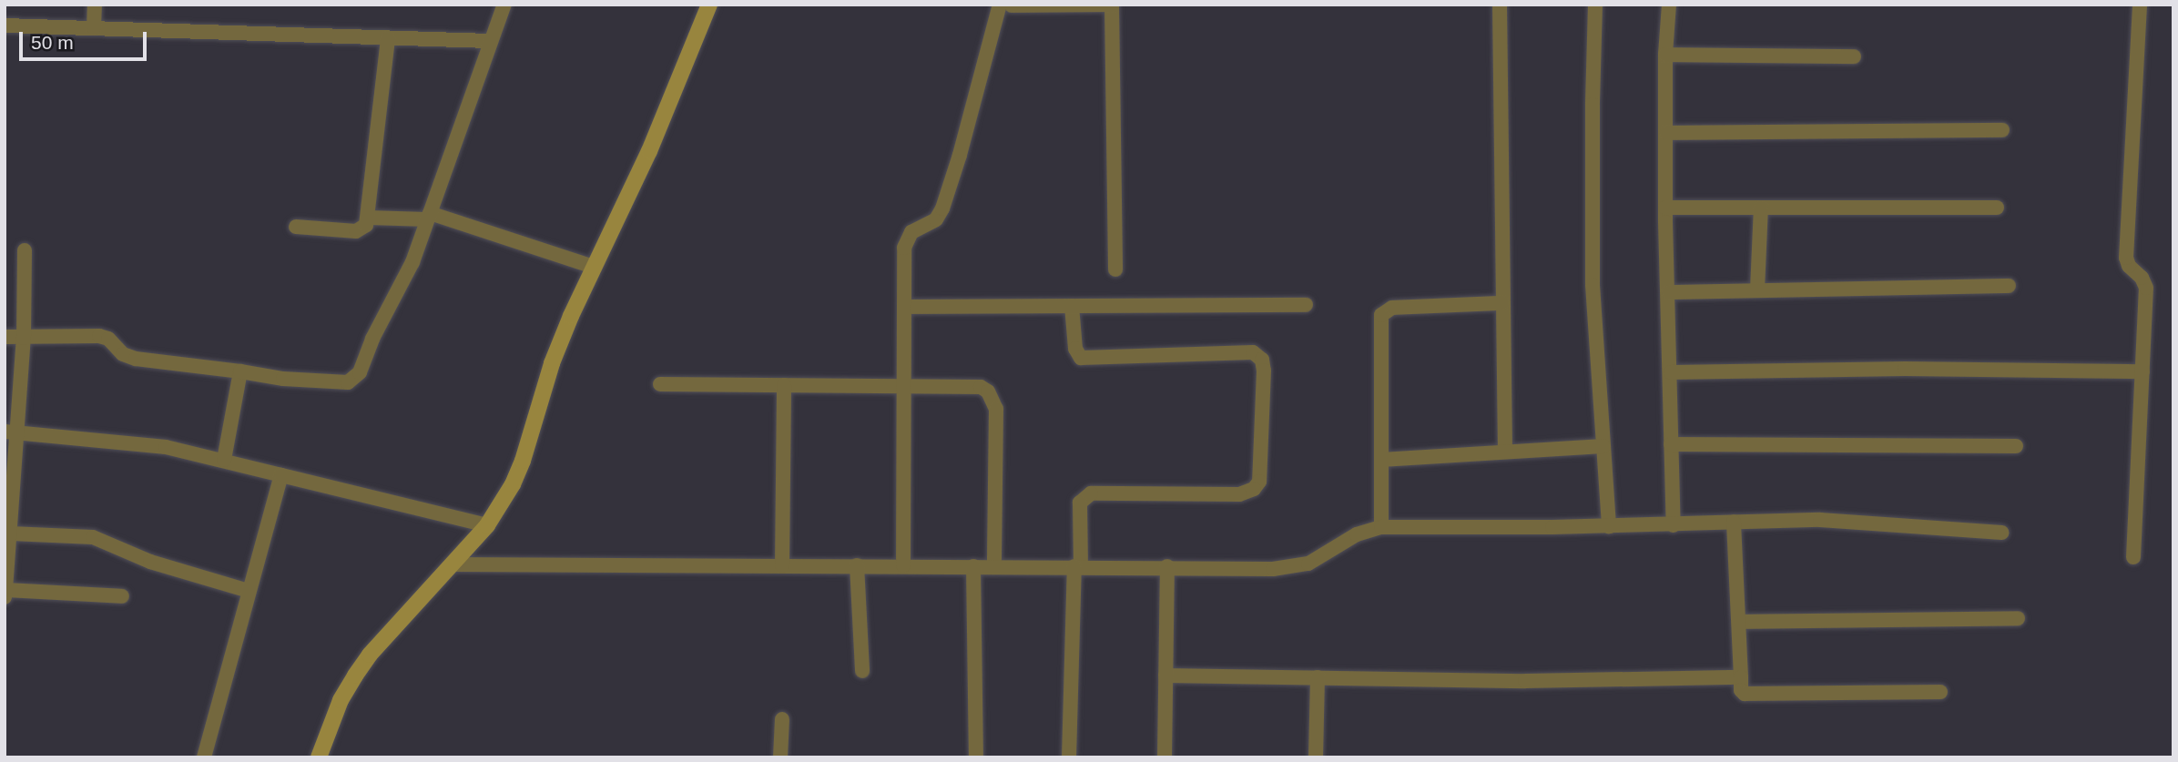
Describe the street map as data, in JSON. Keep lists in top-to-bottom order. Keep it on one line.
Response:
{"scale_bar":"50 m"}
